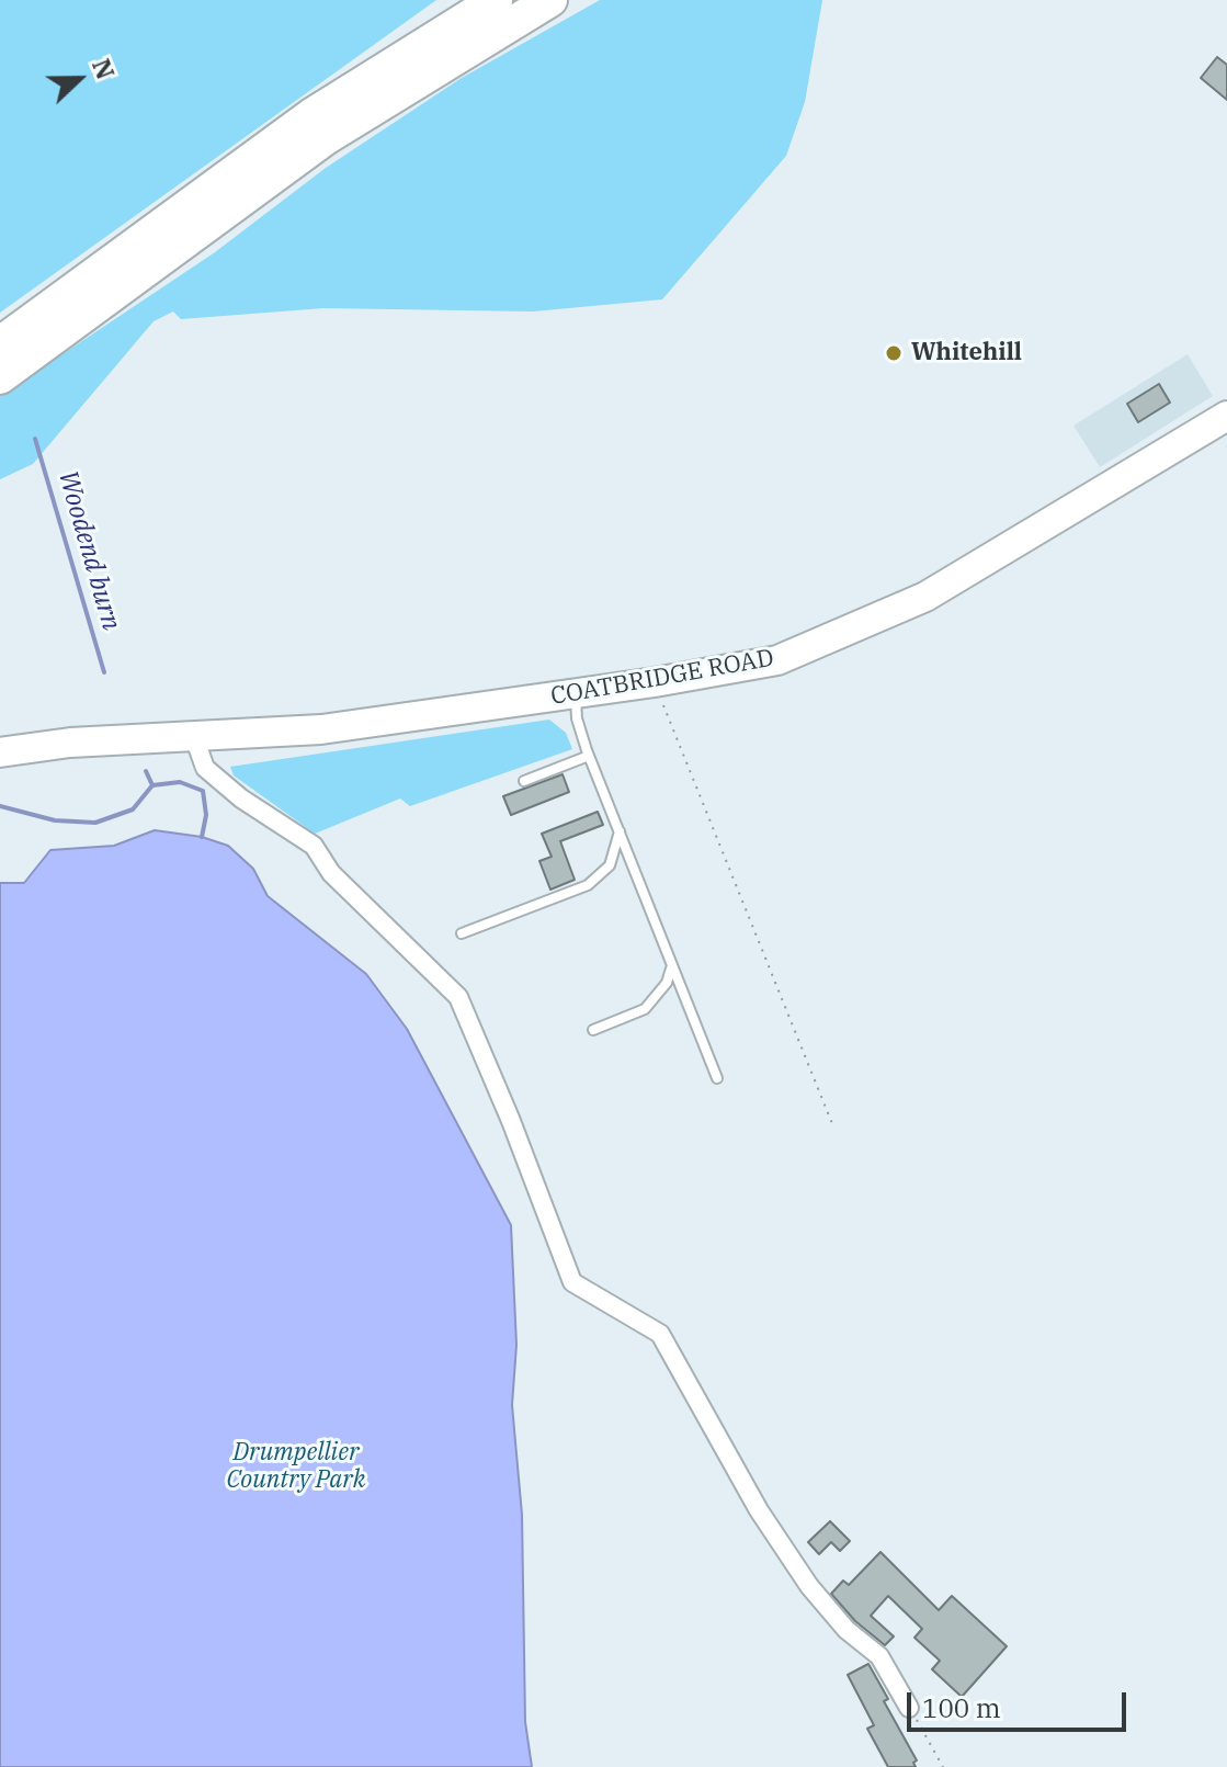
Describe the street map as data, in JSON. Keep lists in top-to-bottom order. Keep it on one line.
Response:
{"streets":{"main road":["COATBRIDGE ROAD"]},"water":["Woodend burn"],"parks":["Drumpellier Country Park"],"places":["Whitehill"],"scale_bar":"100 m","north":"right"}
